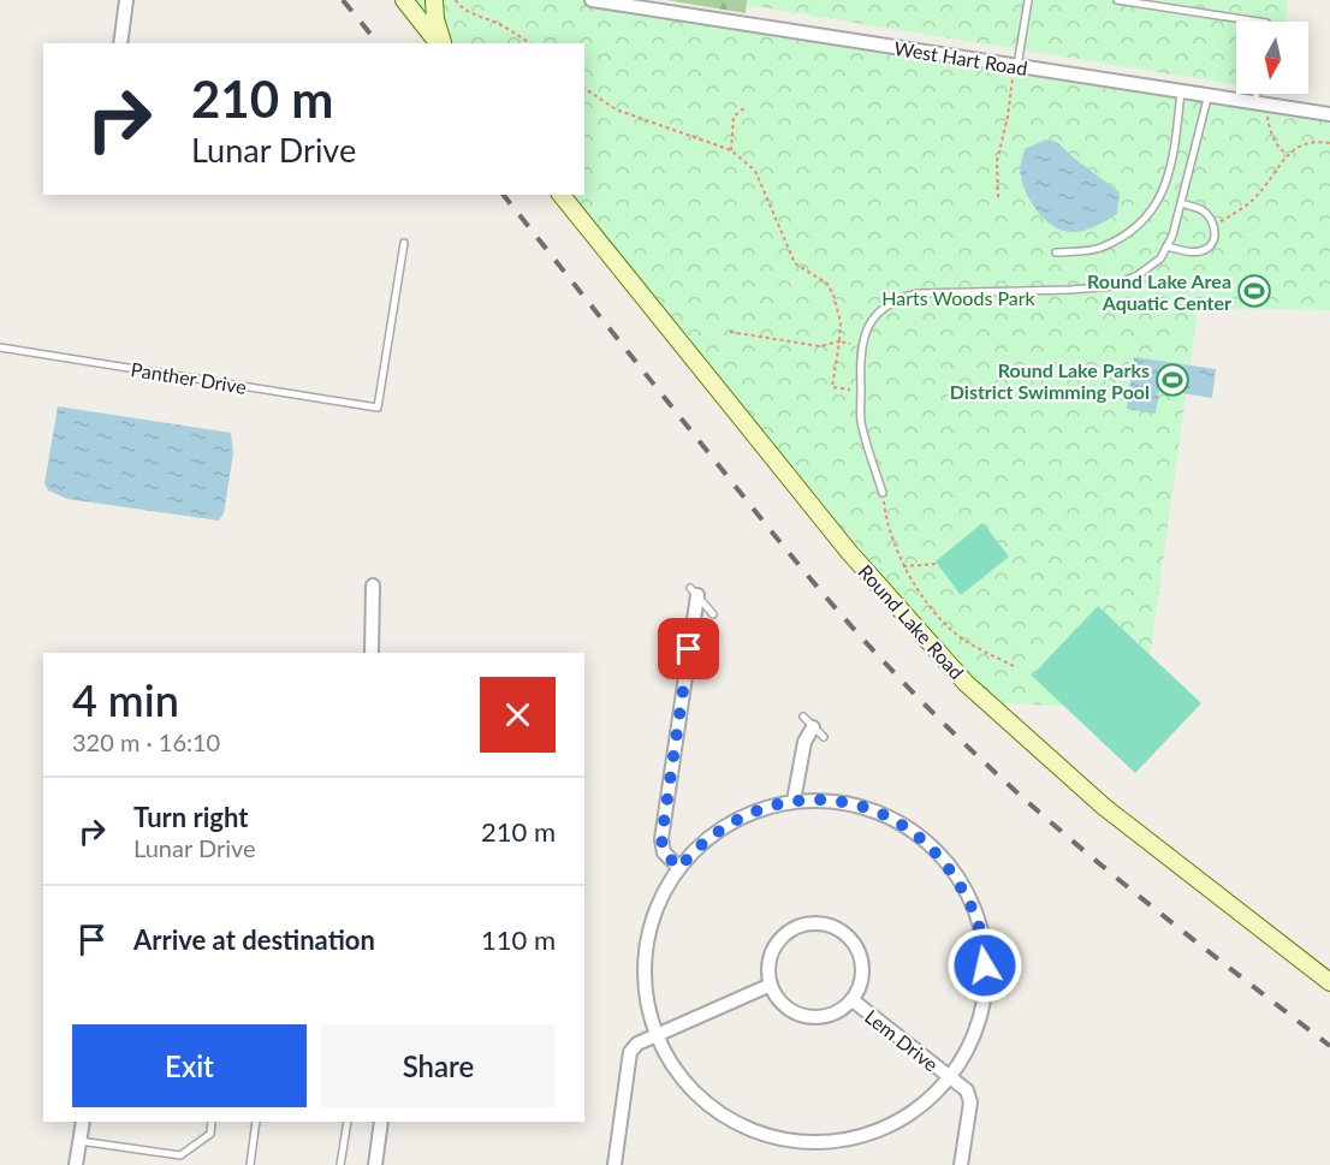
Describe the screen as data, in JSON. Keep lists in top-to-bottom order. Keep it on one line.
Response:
{"streets":{"main road":["Round Lake Road"],"street":["West Hart Road","Lem Drive"],"lane":["Panther Drive"]},"parks":["Harts Woods Park"],"places":{"sports":["Round Lake Area Aquatic Center","Round Lake Parks District Swimming Pool"]},"north":"bottom","page":{"turn":["210 m","Lunar Drive"],"heading":["4 min","320 m · 16:10"],"list":[{"name":"Turn right","note":"Lunar Drive","value":"210 m"},{"name":"Arrive at destination","value":"110 m"}],"buttons":["Exit","Share"]}}
